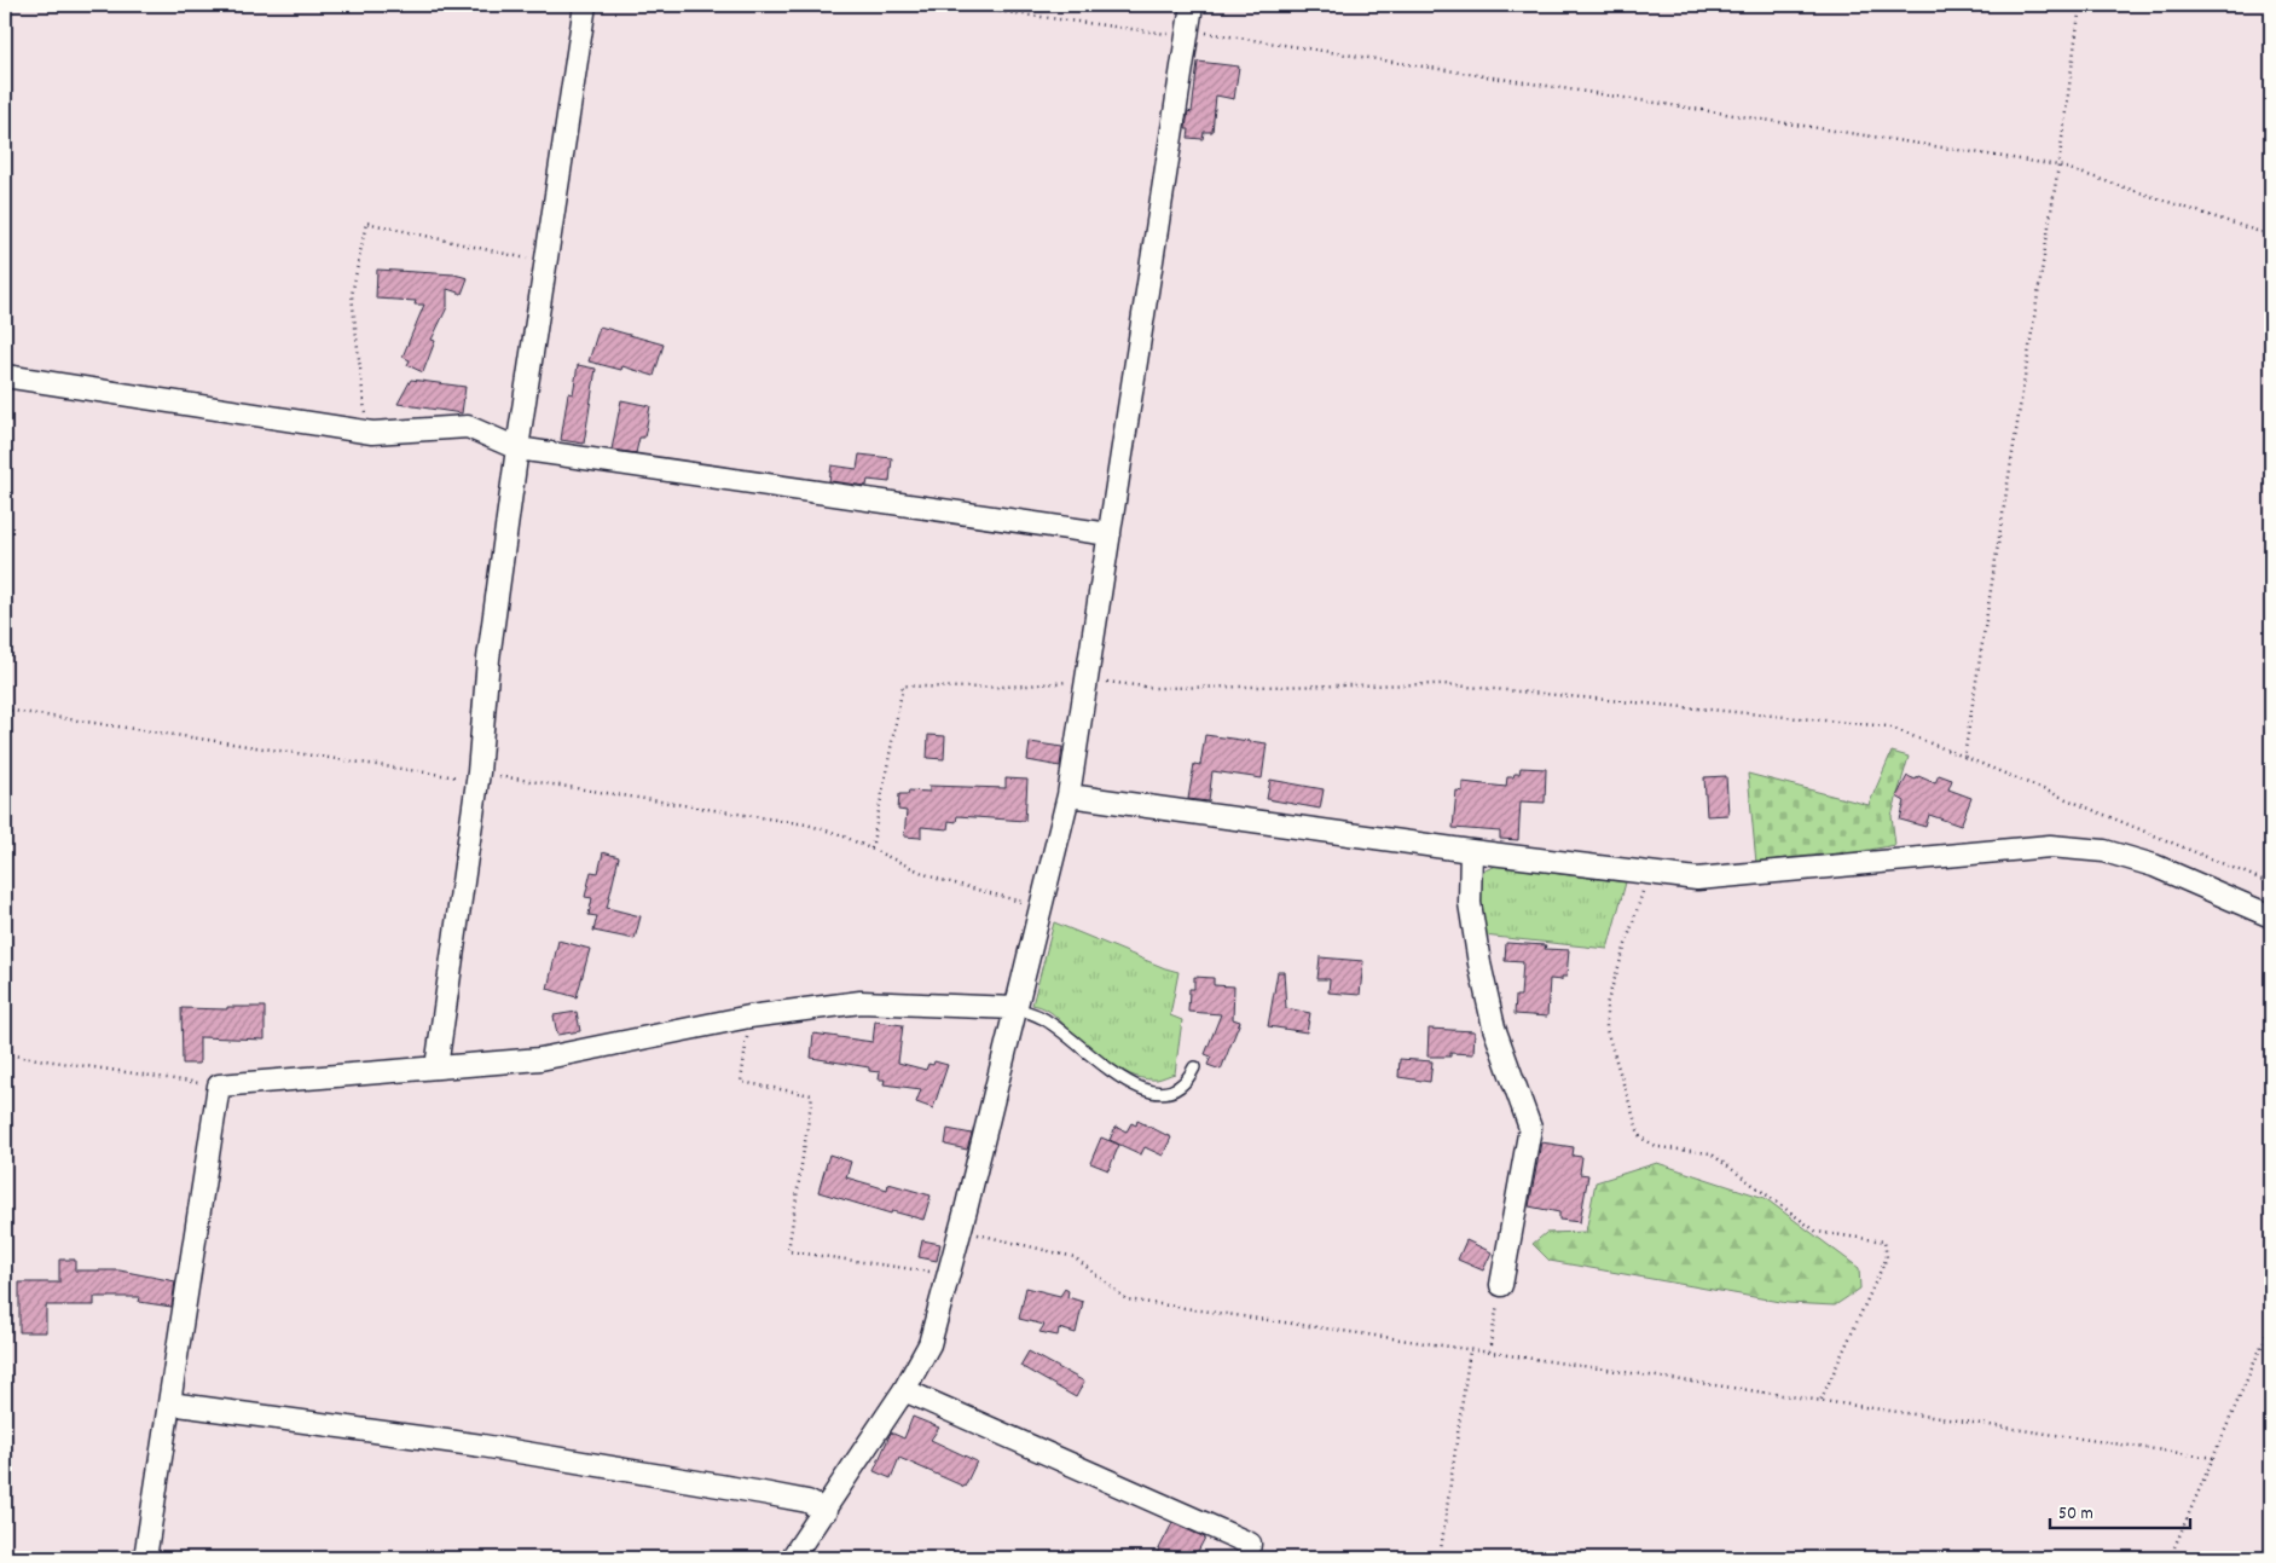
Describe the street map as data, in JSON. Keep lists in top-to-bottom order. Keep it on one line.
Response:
{"scale_bar":"50 m"}
